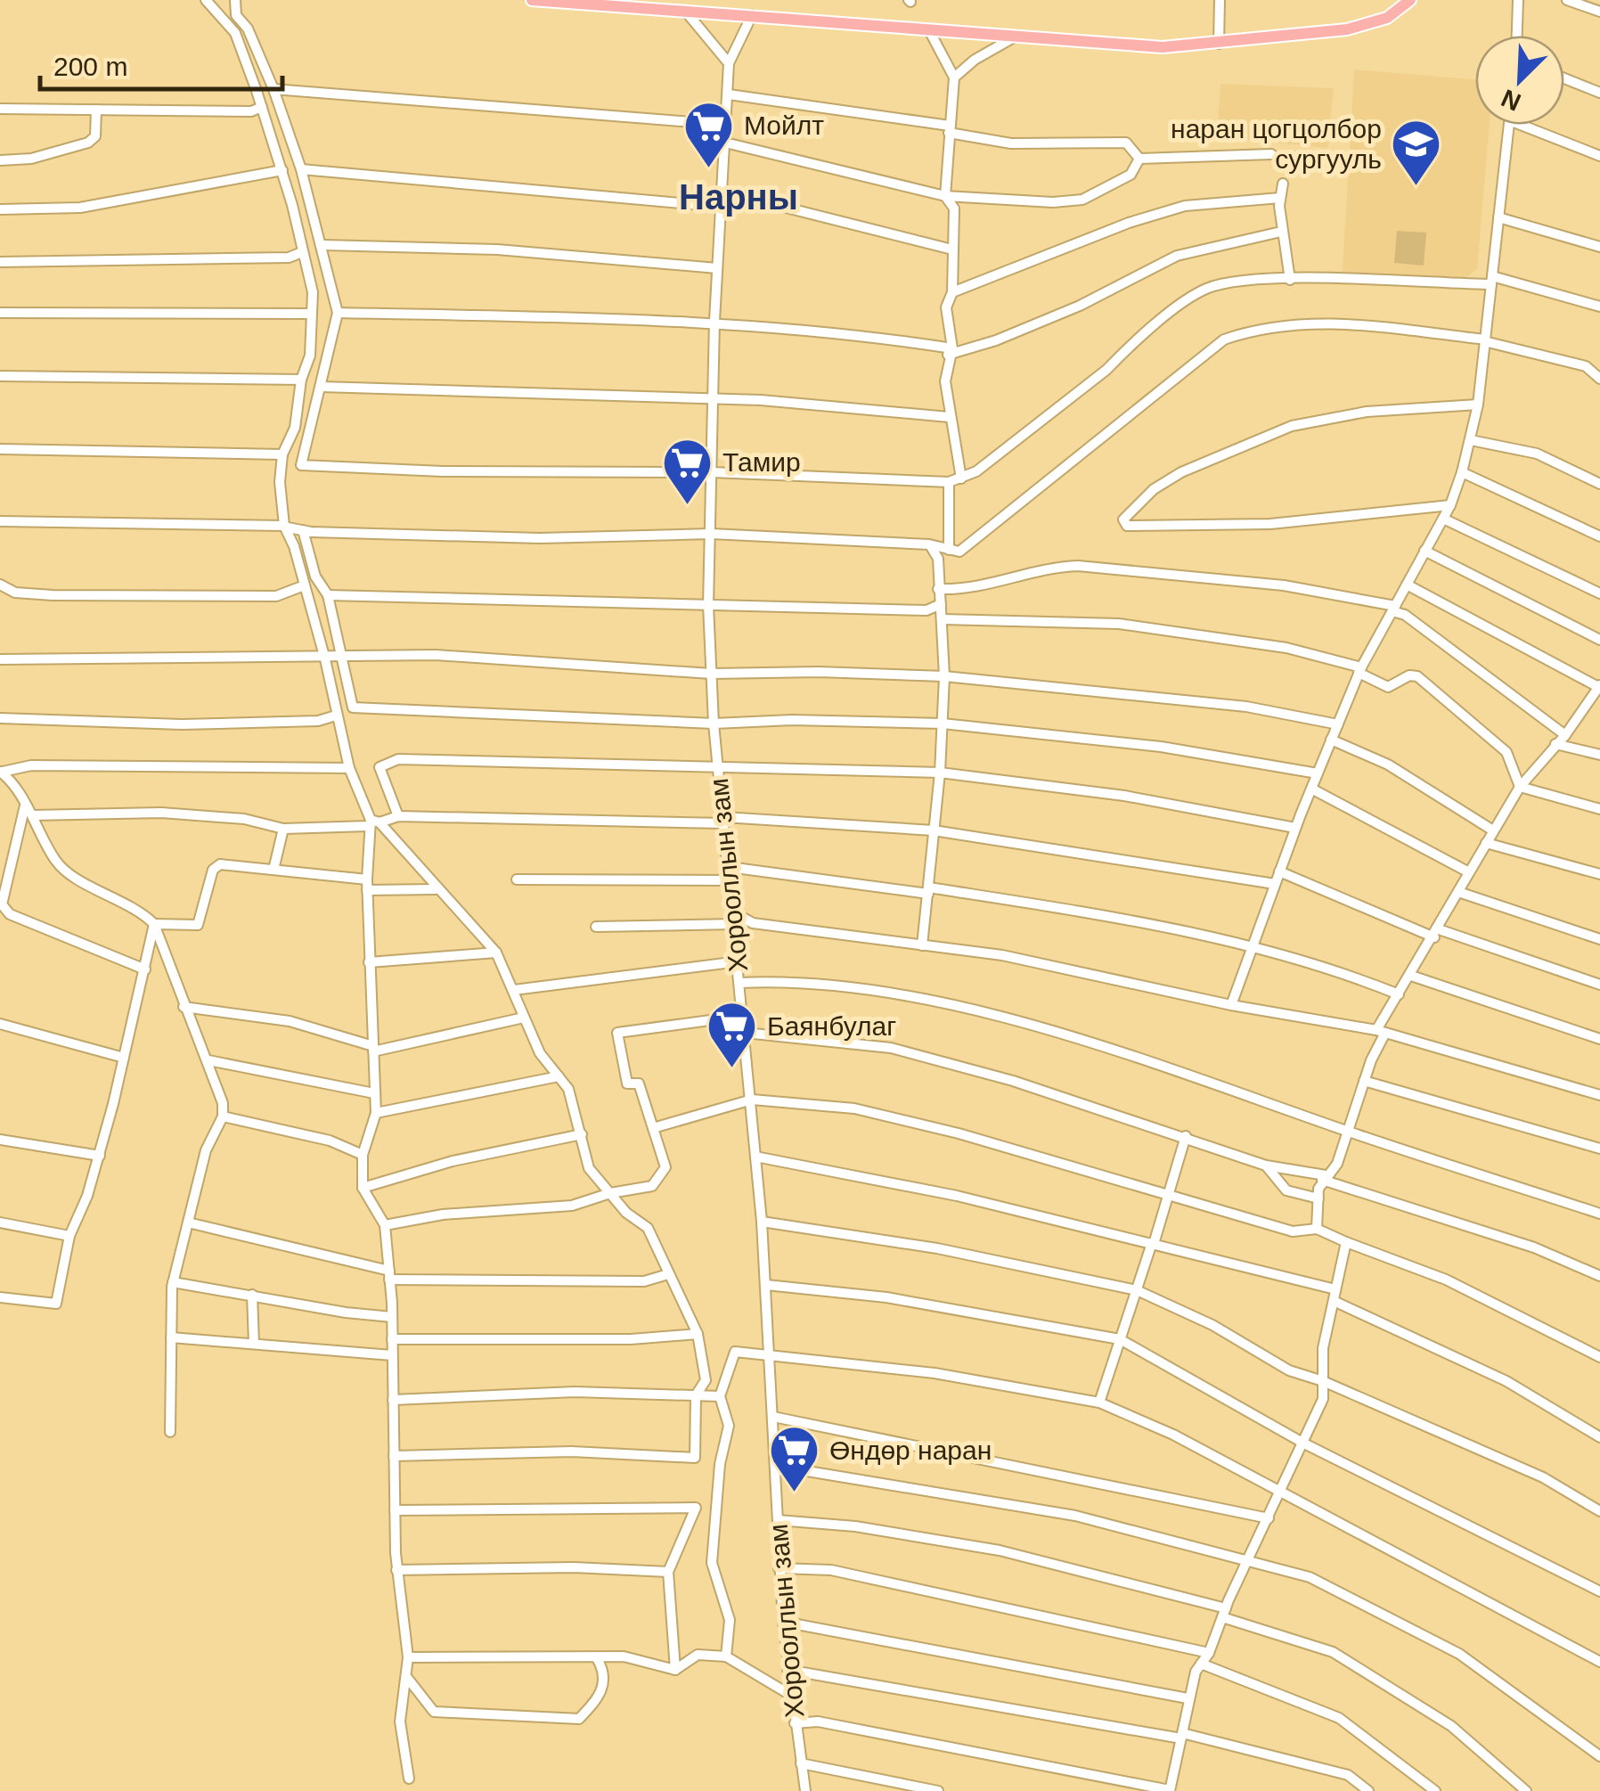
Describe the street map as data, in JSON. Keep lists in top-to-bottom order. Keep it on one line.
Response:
{"streets":{"street":["Хорооллын зам"]},"districts":["Нарны"],"places":{"supermarket":["Мойлт","Тамир","Баянбулаг","Өндөр наран"],"school or university":["наран цогцолбор сургууль"]},"scale_bar":"200 m","north":"bottom left"}
